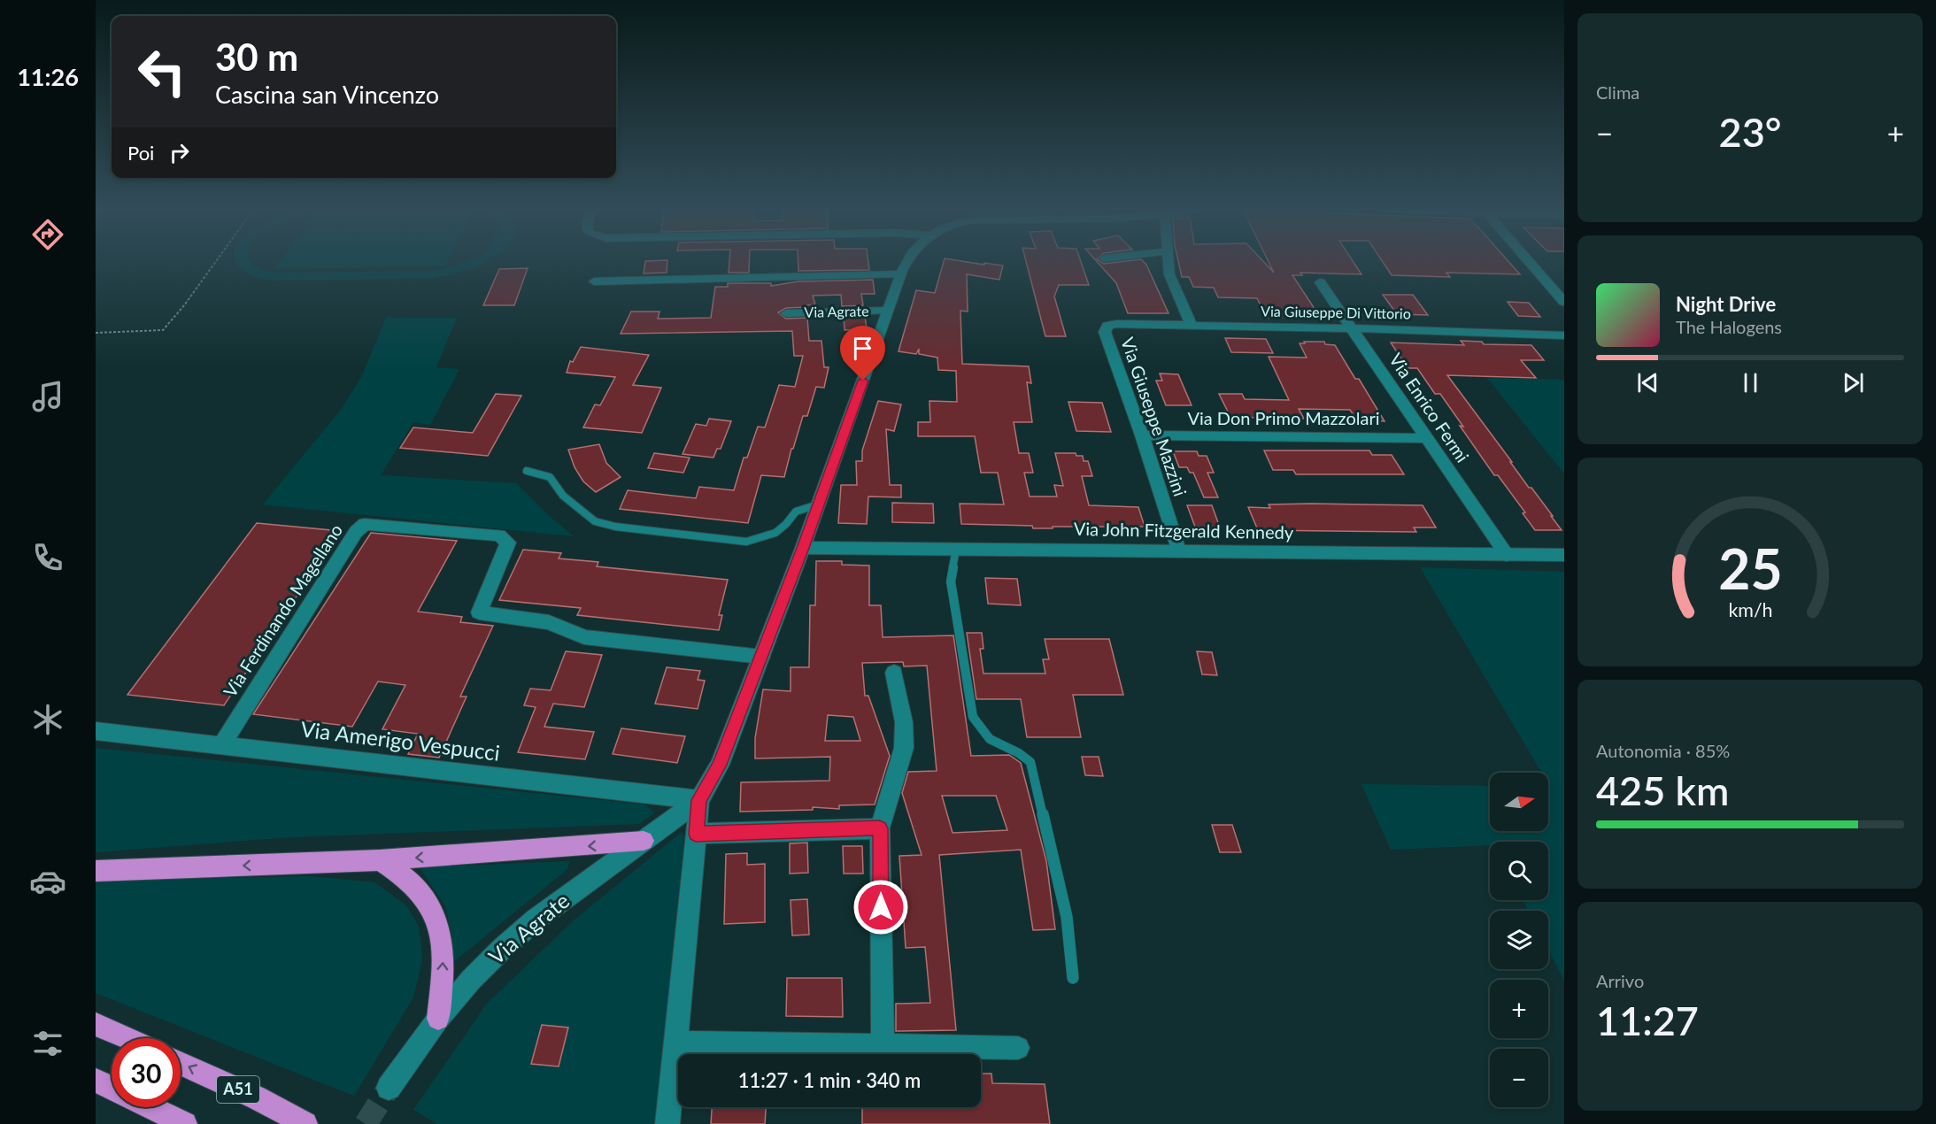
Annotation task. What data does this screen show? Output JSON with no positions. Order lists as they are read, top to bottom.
{
  "streets": {
    "highway": ["A51"],
    "street": [
      "Via Agrate",
      "Via Giuseppe Di Vittorio",
      "Via Enrico Fermi",
      "Via Giuseppe Mazzini",
      "Via Don Primo Mazzolari",
      "Via John Fitzgerald Kennedy",
      "Via Ferdinando Magellano",
      "Via Amerigo Vespucci"
    ]
  },
  "crossings": [
    ["Via Agrate", "Via John Fitzgerald Kennedy"],
    ["Via Agrate", "Via Ferdinando Magellano"],
    ["Via Agrate", "Via Amerigo Vespucci"],
    ["Via Giuseppe Di Vittorio", "Via Enrico Fermi"],
    ["Via Giuseppe Di Vittorio", "Via Giuseppe Mazzini"],
    ["Via Enrico Fermi", "Via Don Primo Mazzolari"],
    ["Via Enrico Fermi", "Via John Fitzgerald Kennedy"],
    ["Via Giuseppe Mazzini", "Via Don Primo Mazzolari"],
    ["Via Giuseppe Mazzini", "Via John Fitzgerald Kennedy"],
    ["Via Ferdinando Magellano", "Via Amerigo Vespucci"]
  ],
  "north": "right",
  "page": {
    "tabs": "11:26",
    "tile": [
      "Clima",
      ["Autonomia · 85%", "425 km"],
      ["Arrivo", "11:27"]
    ],
    "turn": ["30 m", "Cascina san Vincenzo"],
    "heat": ["−", "23°", "+"],
    "then": "Poi",
    "song": ["Night Drive", "The Halogens"],
    "map_buttons": ["+", "−"],
    "limit": "30",
    "trip": "11:27 · 1 min · 340 m",
    "gauge": ["25", "km/h"]
  }
}
